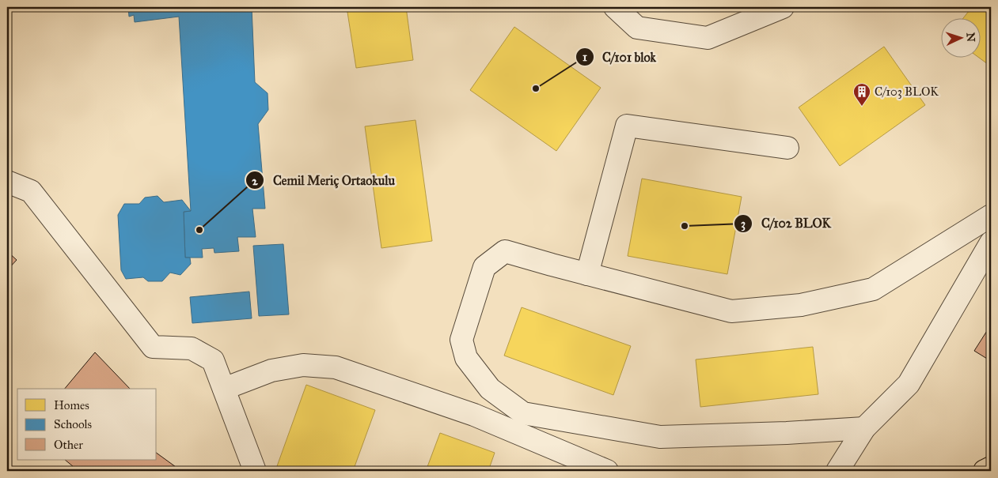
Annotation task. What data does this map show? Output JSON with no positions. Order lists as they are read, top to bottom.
{
  "places": {
    "other": ["C/101 blok", "C/102 BLOK", "Cemil Meriç Ortaokulu"],
    "building": ["C/103 BLOK"]
  },
  "legend": ["Homes", "Schools", "Other"],
  "north": "right"
}
